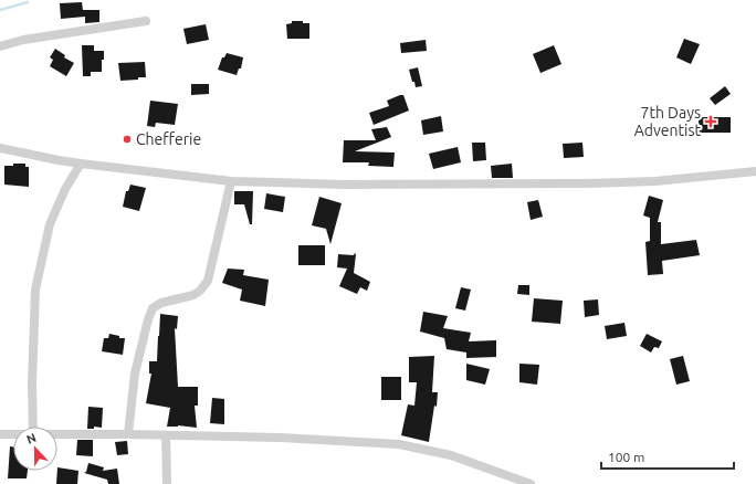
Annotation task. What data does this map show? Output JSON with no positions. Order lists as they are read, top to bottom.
{
  "places": {
    "health": ["7th Days Adventist"],
    "other": ["Chefferie"]
  },
  "scale_bar": "100 m",
  "north": "top"
}
